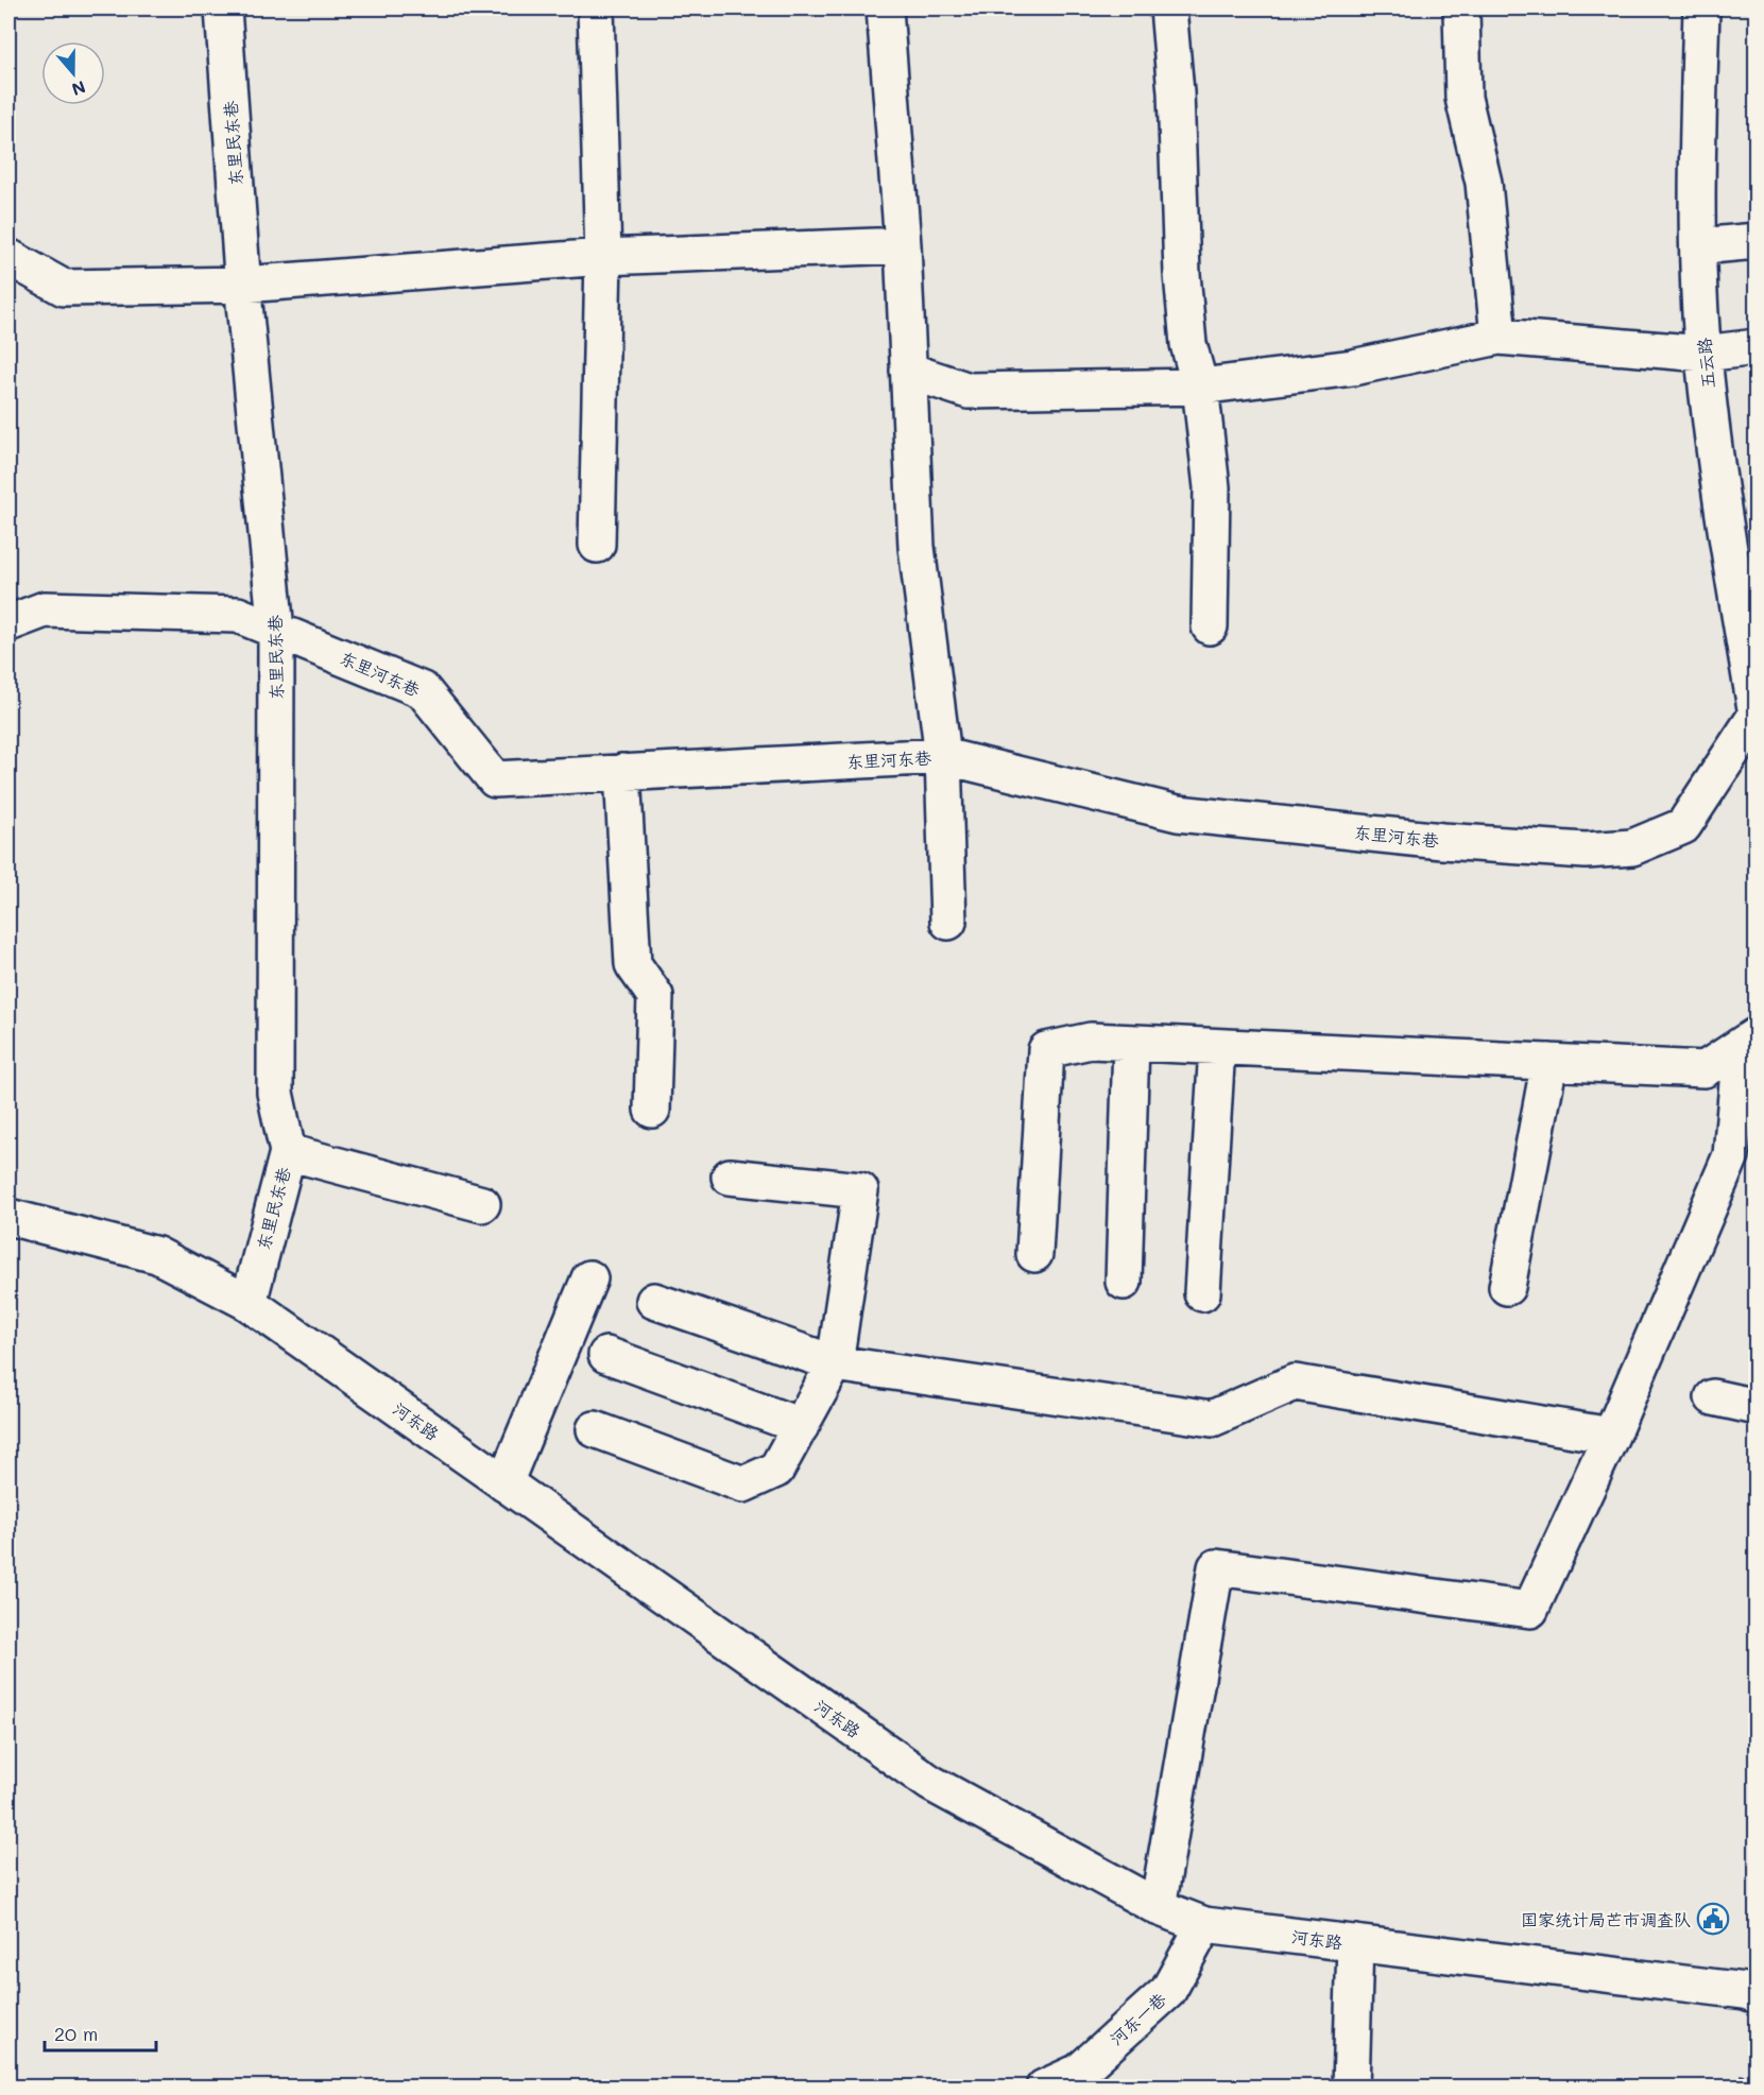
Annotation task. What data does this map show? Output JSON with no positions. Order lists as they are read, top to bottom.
{
  "streets": {
    "street": [
      "东里民东巷",
      "五云路",
      "东里河东巷",
      "河东路",
      "河东一巷"
    ]
  },
  "crossings": [
    ["东里民东巷", "东里河东巷"],
    ["东里民东巷", "河东路"],
    ["五云路", "东里河东巷"],
    ["河东路", "河东一巷"]
  ],
  "places": {
    "public building": ["国家统计局芒市调查队"]
  },
  "scale_bar": "20 m",
  "north": "bottom"
}
